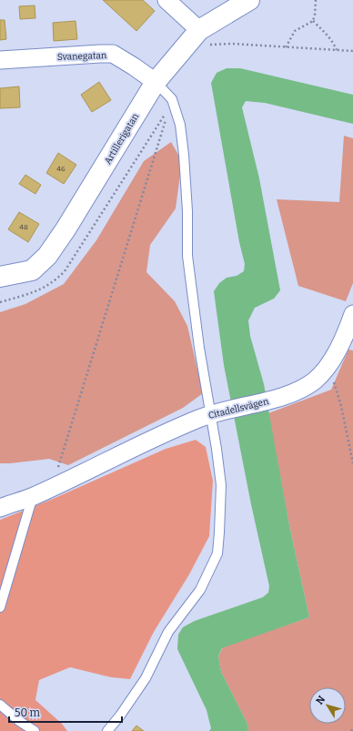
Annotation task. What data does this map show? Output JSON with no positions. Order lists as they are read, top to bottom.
{
  "streets": {
    "street": ["Svanegatan", "Artillerigatan", "Citadellsvägen"]
  },
  "crossings": [
    ["Svanegatan", "Artillerigatan"]
  ],
  "house_numbers": ["46", "48"],
  "scale_bar": "50 m",
  "north": "top left"
}
